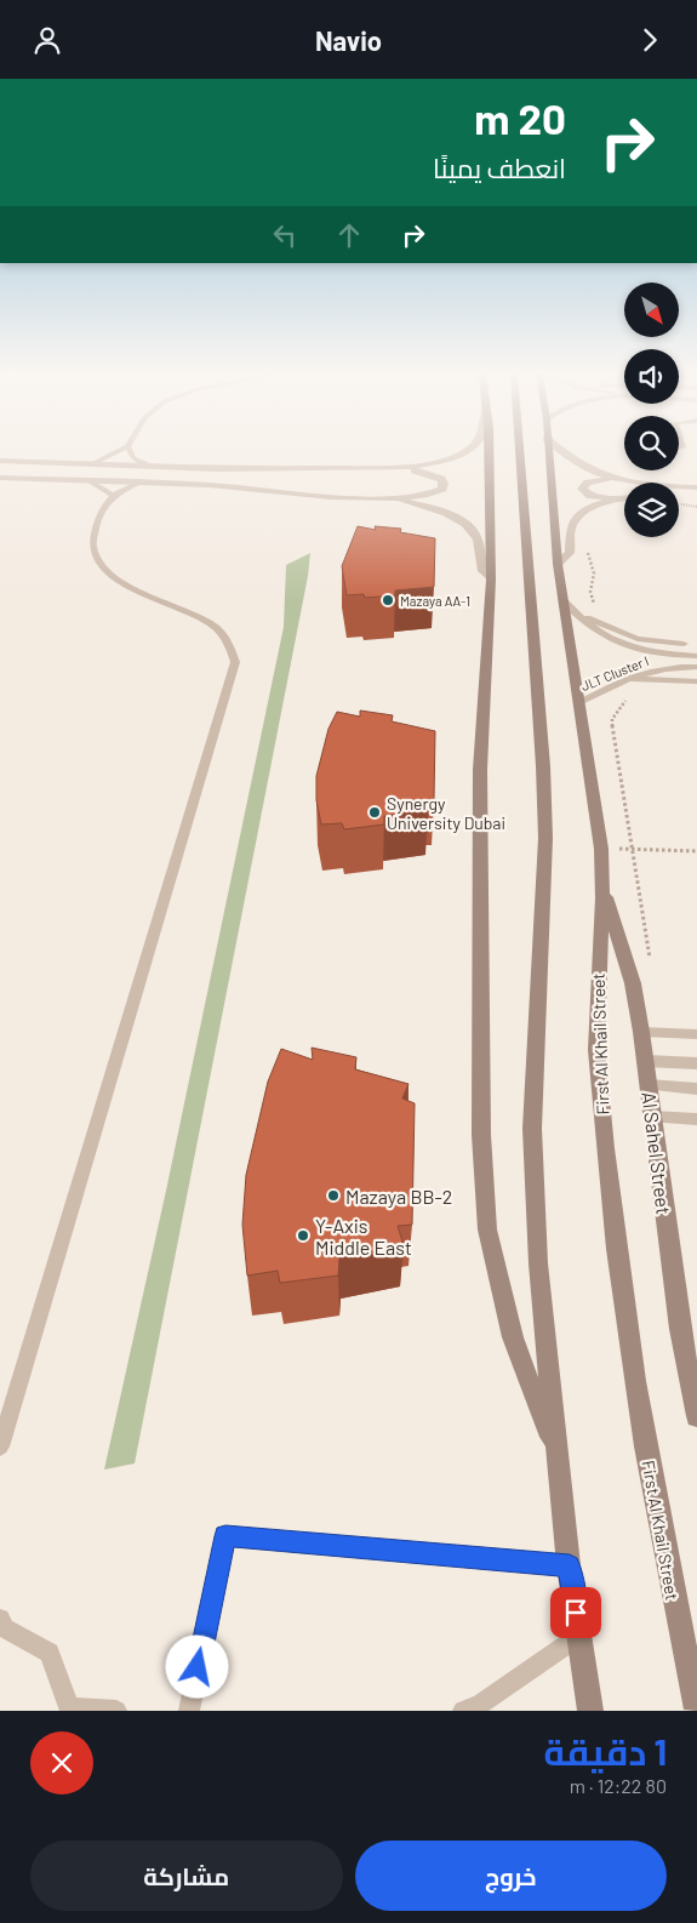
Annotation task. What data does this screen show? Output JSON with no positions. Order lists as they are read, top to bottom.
{
  "streets": {
    "main road": ["First Al Khail Street", "Al Sahel Street"],
    "lane": ["JLT Cluster I"]
  },
  "crossings": [
    ["JLT Cluster I", "First Al Khail Street"],
    ["First Al Khail Street", "Al Sahel Street"]
  ],
  "places": [
    "Mazaya AA-1",
    "Synergy University Dubai",
    "Mazaya BB-2",
    "Y-Axis Middle East"
  ],
  "north": "bottom right",
  "page": {
    "header": "Navio",
    "turn": ["20 m", "انعطف يمينًا"],
    "heading": ["1 دقيقة", "80 m · 12:22"],
    "buttons": ["خروج", "مشاركة"]
  }
}
